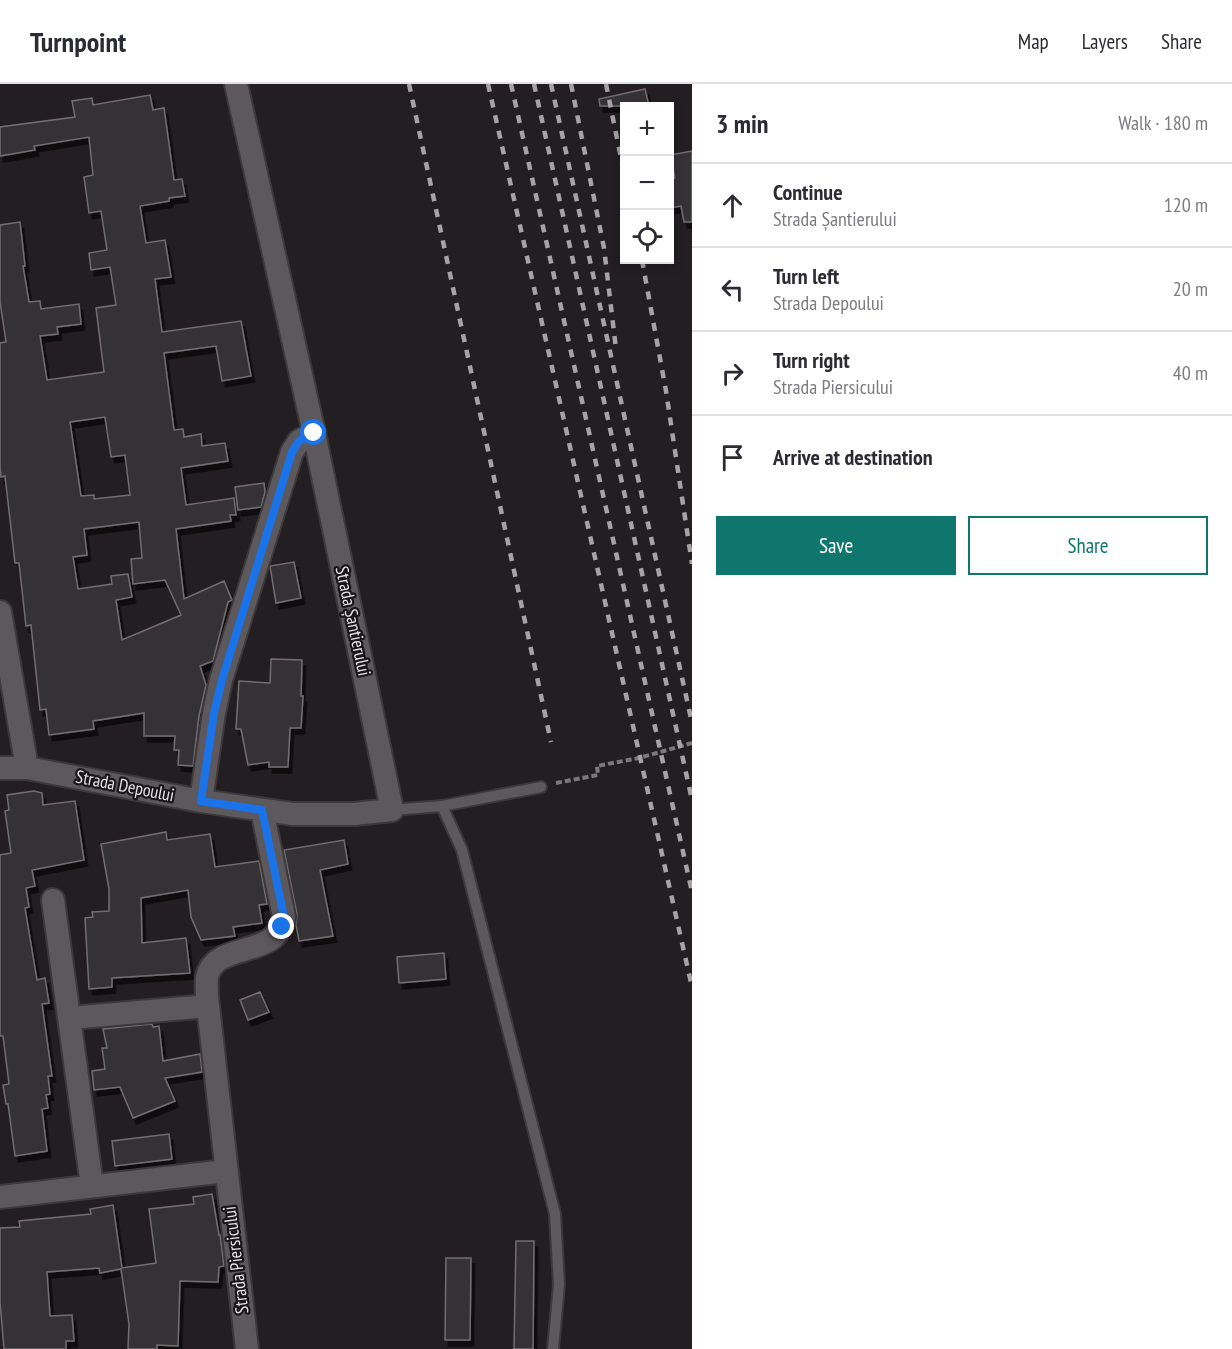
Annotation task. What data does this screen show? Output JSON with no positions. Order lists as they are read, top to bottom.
{
  "streets": {
    "street": ["Strada Șantierului", "Strada Depoului", "Strada Piersicului"]
  },
  "crossings": [
    ["Strada Șantierului", "Strada Depoului"],
    ["Strada Depoului", "Strada Piersicului"]
  ],
  "page": {
    "header": "Turnpoint",
    "nav": ["Map", "Layers", "Share"],
    "heading": ["3 min", "Walk · 180 m"],
    "map_buttons": ["+", "−"],
    "list": [
      ["Continue", "Strada Șantierului", "120 m"],
      ["Turn left", "Strada Depoului", "20 m"],
      ["Turn right", "Strada Piersicului", "40 m"],
      "Arrive at destination"
    ],
    "buttons": ["Save", "Share"]
  }
}
